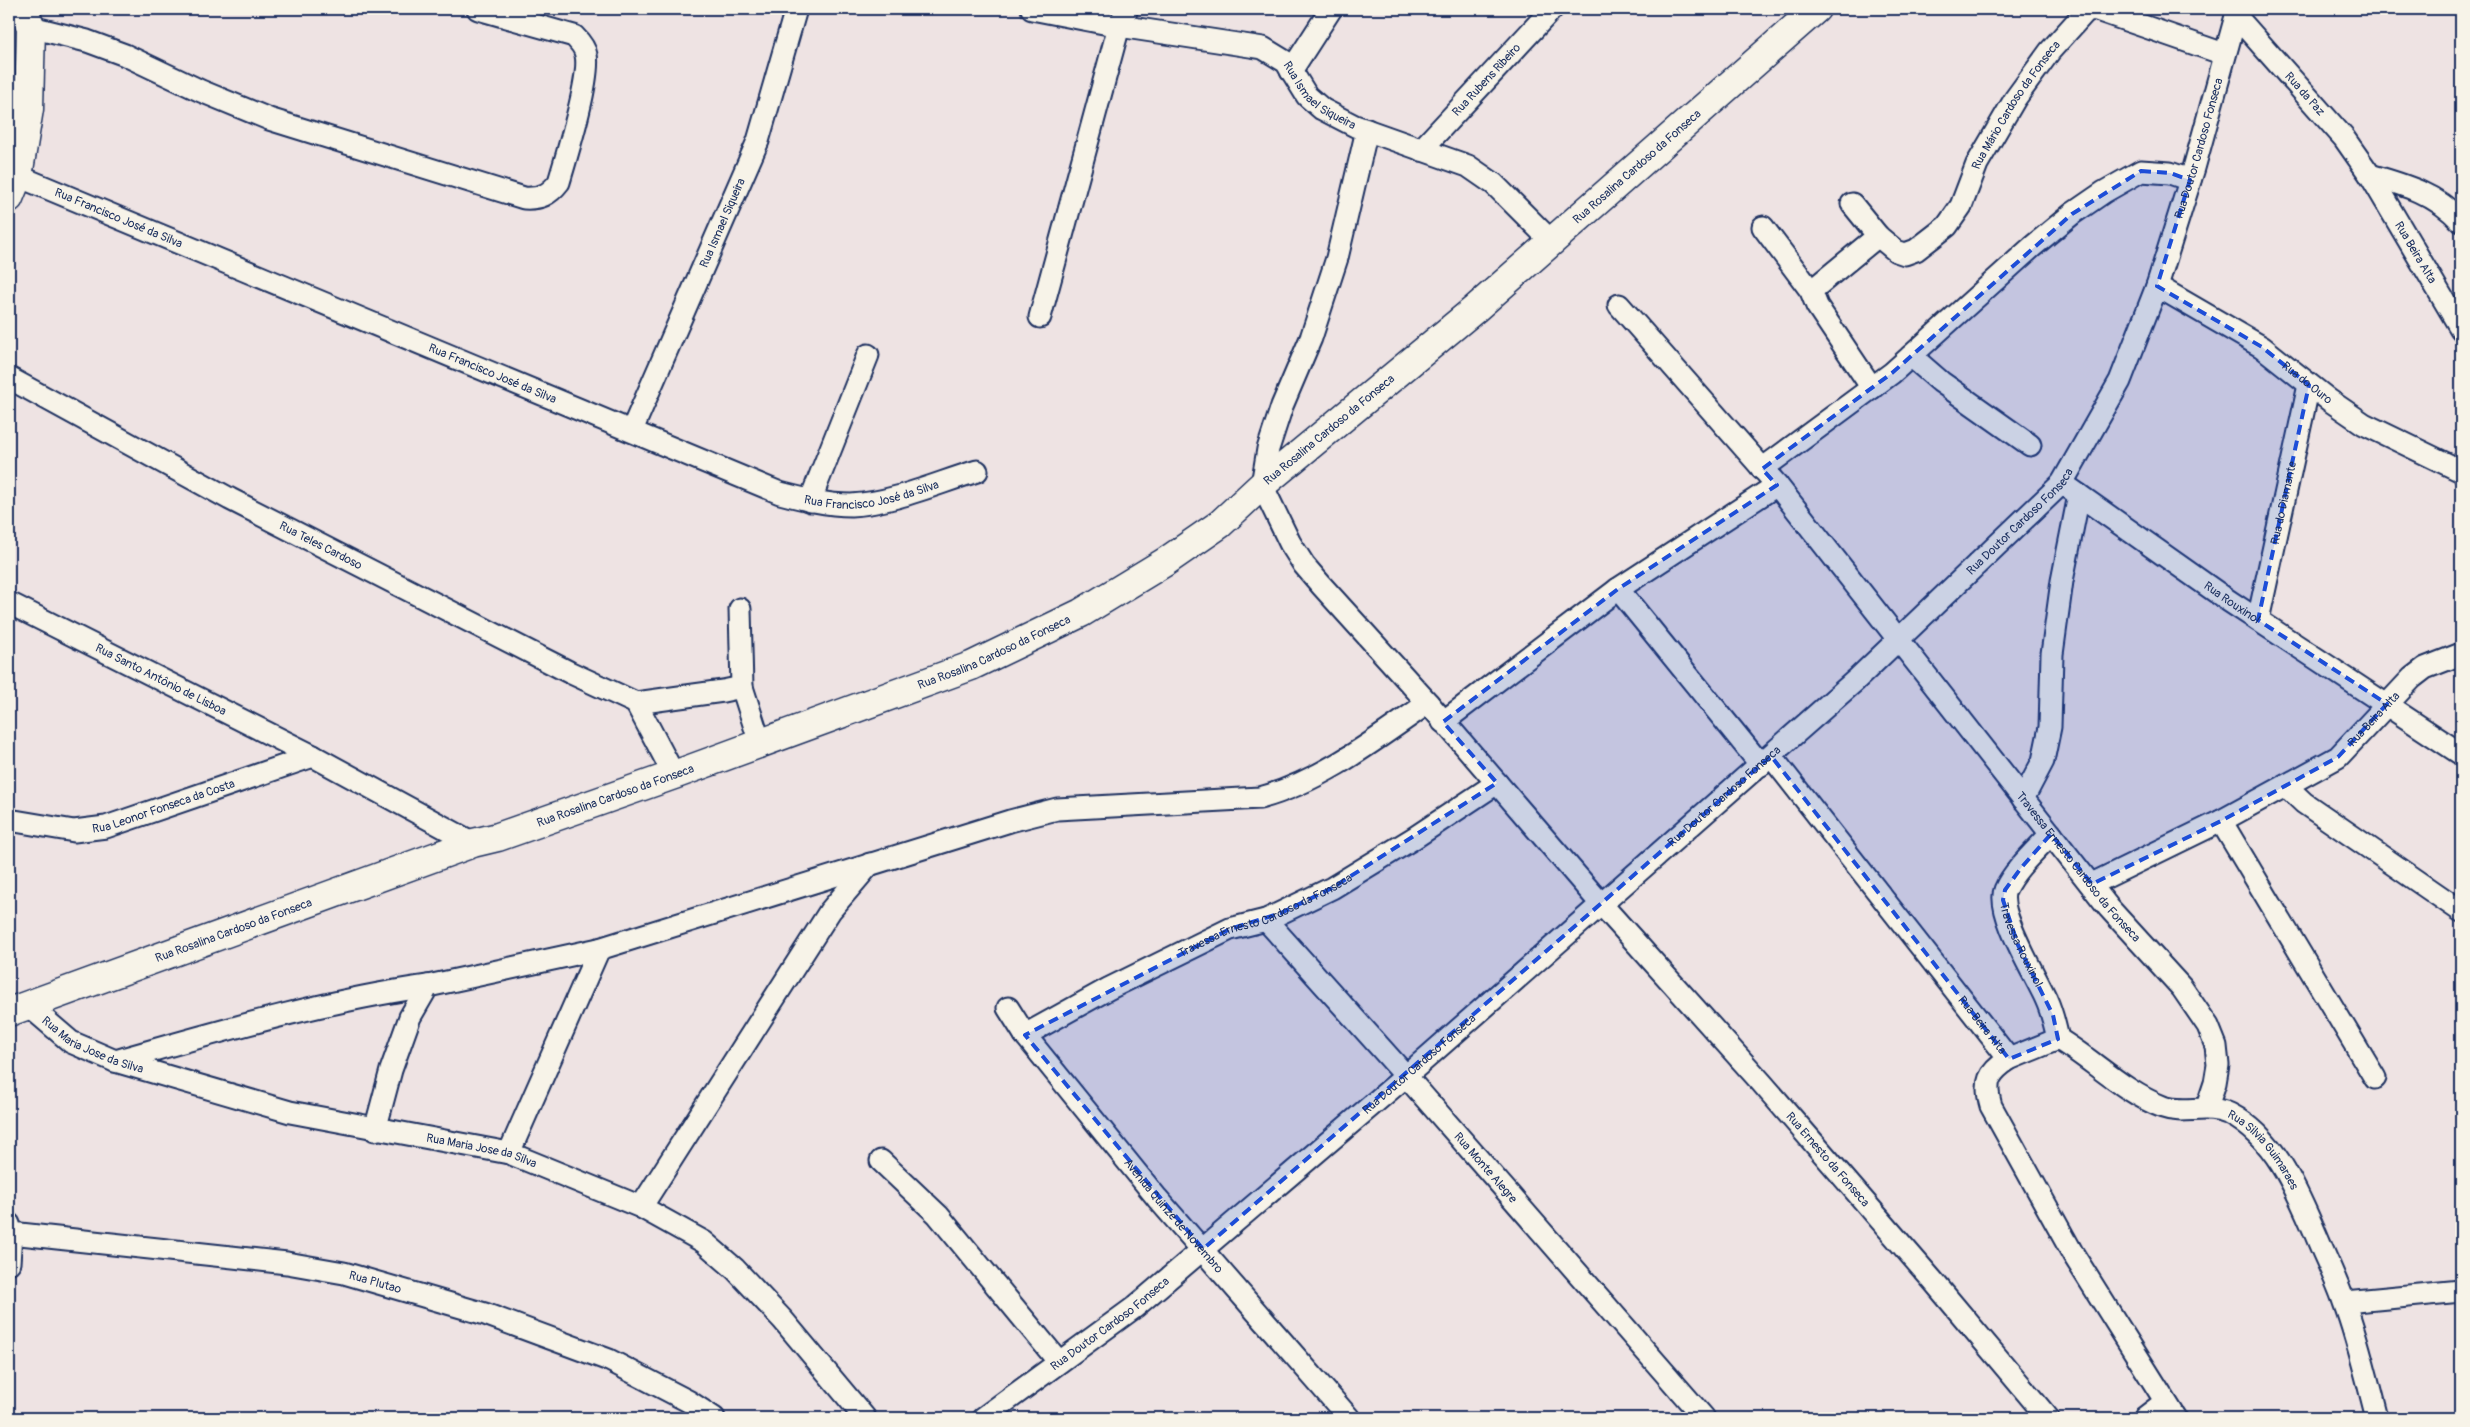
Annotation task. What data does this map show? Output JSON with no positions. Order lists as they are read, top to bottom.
{
  "streets": {
    "street": [
      "Rua Rubens Ribeiro",
      "Rua Ismael Siqueira",
      "Rua da Paz",
      "Rua Mário Cardoso da Fonseca",
      "Rua Doutor Cardoso Fonseca",
      "Rua Rosalina Cardoso da Fonseca",
      "Rua Francisco José da Silva",
      "Rua Beira Alta",
      "Rua do Ouro",
      "Rua do Diamante",
      "Rua Teles Cardoso",
      "Rua Rouxinol",
      "Rua Santo Antônio de Lisboa",
      "Rua Leonor Fonseca da Costa",
      "Travessa Ernesto Cardoso da Fonseca",
      "Travessa Rouxinol",
      "Rua Maria Jose da Silva",
      "Rua Silvia Guimaraes",
      "Rua Ernesto da Fonseca",
      "Rua Monte Alegre",
      "Avenida Quinze de Novembro",
      "Rua Plutao"
    ]
  },
  "crossings": [
    ["Rua Rubens Ribeiro", "Rua Ismael Siqueira"],
    ["Rua Ismael Siqueira", "Rua Rosalina Cardoso da Fonseca"],
    ["Rua Ismael Siqueira", "Rua Francisco José da Silva"],
    ["Rua da Paz", "Rua Doutor Cardoso Fonseca"],
    ["Rua da Paz", "Rua Beira Alta"],
    ["Rua Mário Cardoso da Fonseca", "Rua Doutor Cardoso Fonseca"],
    ["Rua Doutor Cardoso Fonseca", "Rua Beira Alta"],
    ["Rua Doutor Cardoso Fonseca", "Rua do Ouro"],
    ["Rua Doutor Cardoso Fonseca", "Rua Rouxinol"],
    ["Rua Doutor Cardoso Fonseca", "Travessa Ernesto Cardoso da Fonseca"],
    ["Rua Doutor Cardoso Fonseca", "Rua Ernesto da Fonseca"],
    ["Rua Doutor Cardoso Fonseca", "Rua Monte Alegre"],
    ["Rua Doutor Cardoso Fonseca", "Avenida Quinze de Novembro"],
    ["Rua Rosalina Cardoso da Fonseca", "Rua Santo Antônio de Lisboa"],
    ["Rua Rosalina Cardoso da Fonseca", "Rua Maria Jose da Silva"],
    ["Rua Rosalina Cardoso da Fonseca", "Rua Ernesto da Fonseca"],
    ["Rua Beira Alta", "Rua Rouxinol"],
    ["Rua Beira Alta", "Travessa Ernesto Cardoso da Fonseca"],
    ["Rua do Ouro", "Rua do Diamante"],
    ["Rua do Diamante", "Rua Rouxinol"],
    ["Rua Santo Antônio de Lisboa", "Rua Leonor Fonseca da Costa"],
    ["Travessa Ernesto Cardoso da Fonseca", "Travessa Rouxinol"],
    ["Travessa Ernesto Cardoso da Fonseca", "Rua Silvia Guimaraes"],
    ["Travessa Ernesto Cardoso da Fonseca", "Rua Ernesto da Fonseca"],
    ["Travessa Ernesto Cardoso da Fonseca", "Rua Monte Alegre"],
    ["Travessa Ernesto Cardoso da Fonseca", "Avenida Quinze de Novembro"],
    ["Travessa Rouxinol", "Rua Silvia Guimaraes"]
  ]
}
